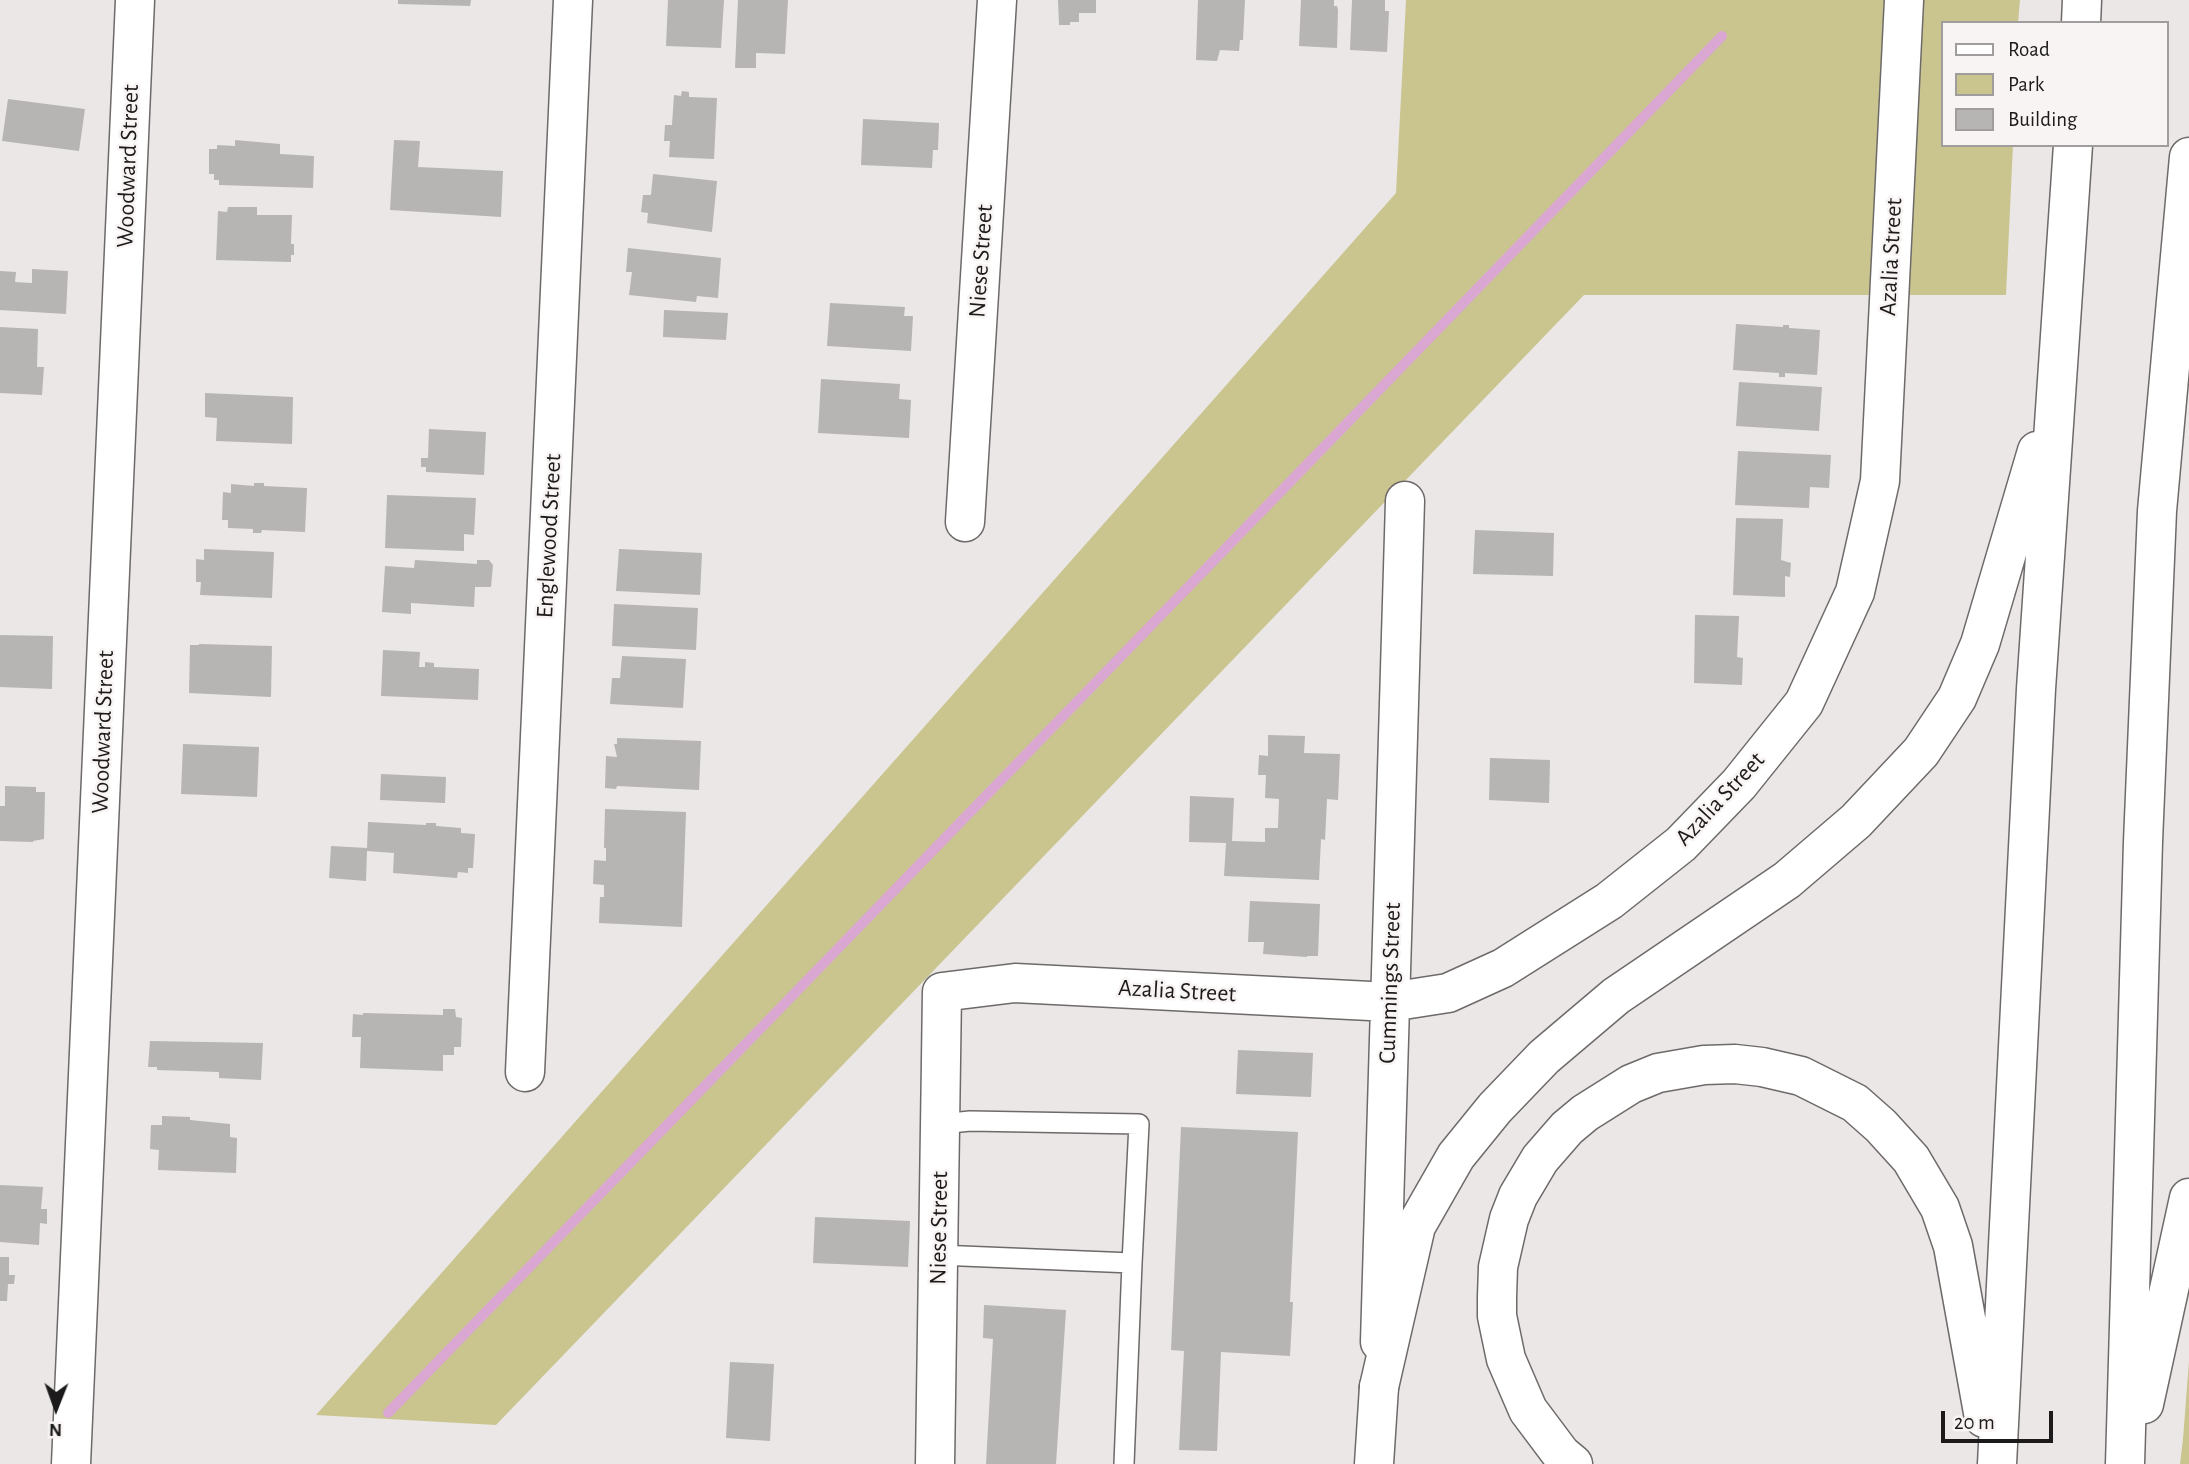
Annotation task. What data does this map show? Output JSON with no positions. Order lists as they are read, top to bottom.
{
  "streets": {
    "main road": [
      "Woodward Street",
      "Azalia Street",
      "Niese Street",
      "Englewood Street",
      "Cummings Street"
    ]
  },
  "crossings": [
    ["Azalia Street", "Niese Street"],
    ["Azalia Street", "Cummings Street"]
  ],
  "legend": ["Road", "Park", "Building"],
  "scale_bar": "20 m",
  "north": "bottom"
}
